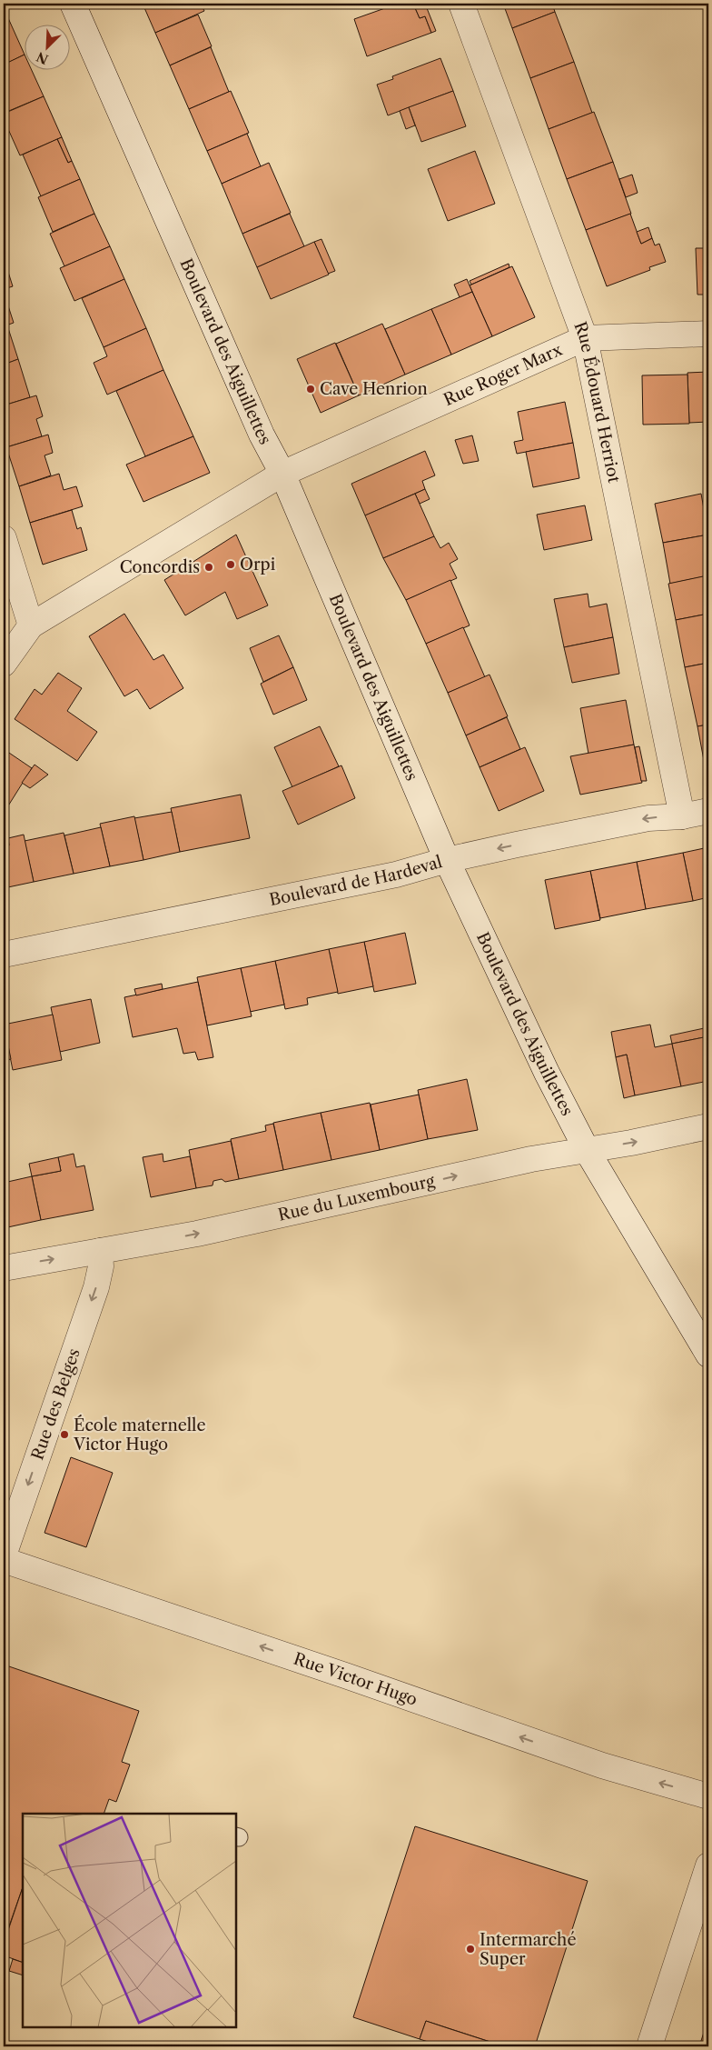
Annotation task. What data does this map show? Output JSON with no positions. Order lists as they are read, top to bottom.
{
  "streets": {
    "street": [
      "Boulevard des Aiguillettes",
      "Rue Roger Marx",
      "Rue Édouard Herriot",
      "Boulevard de Hardeval",
      "Rue du Luxembourg",
      "Rue des Belges",
      "Rue Victor Hugo"
    ]
  },
  "crossings": [
    ["Boulevard des Aiguillettes", "Rue Roger Marx"],
    ["Boulevard des Aiguillettes", "Boulevard de Hardeval"],
    ["Boulevard des Aiguillettes", "Rue du Luxembourg"],
    ["Rue Roger Marx", "Rue Édouard Herriot"],
    ["Rue Édouard Herriot", "Boulevard de Hardeval"],
    ["Rue du Luxembourg", "Rue des Belges"]
  ],
  "one_way": ["Rue du Luxembourg", "Rue des Belges", "Rue Victor Hugo"],
  "places": [
    "Cave Henrion",
    "Orpi",
    "Concordis",
    "École maternelle Victor Hugo",
    "Intermarché Super"
  ],
  "north": "bottom left"
}
